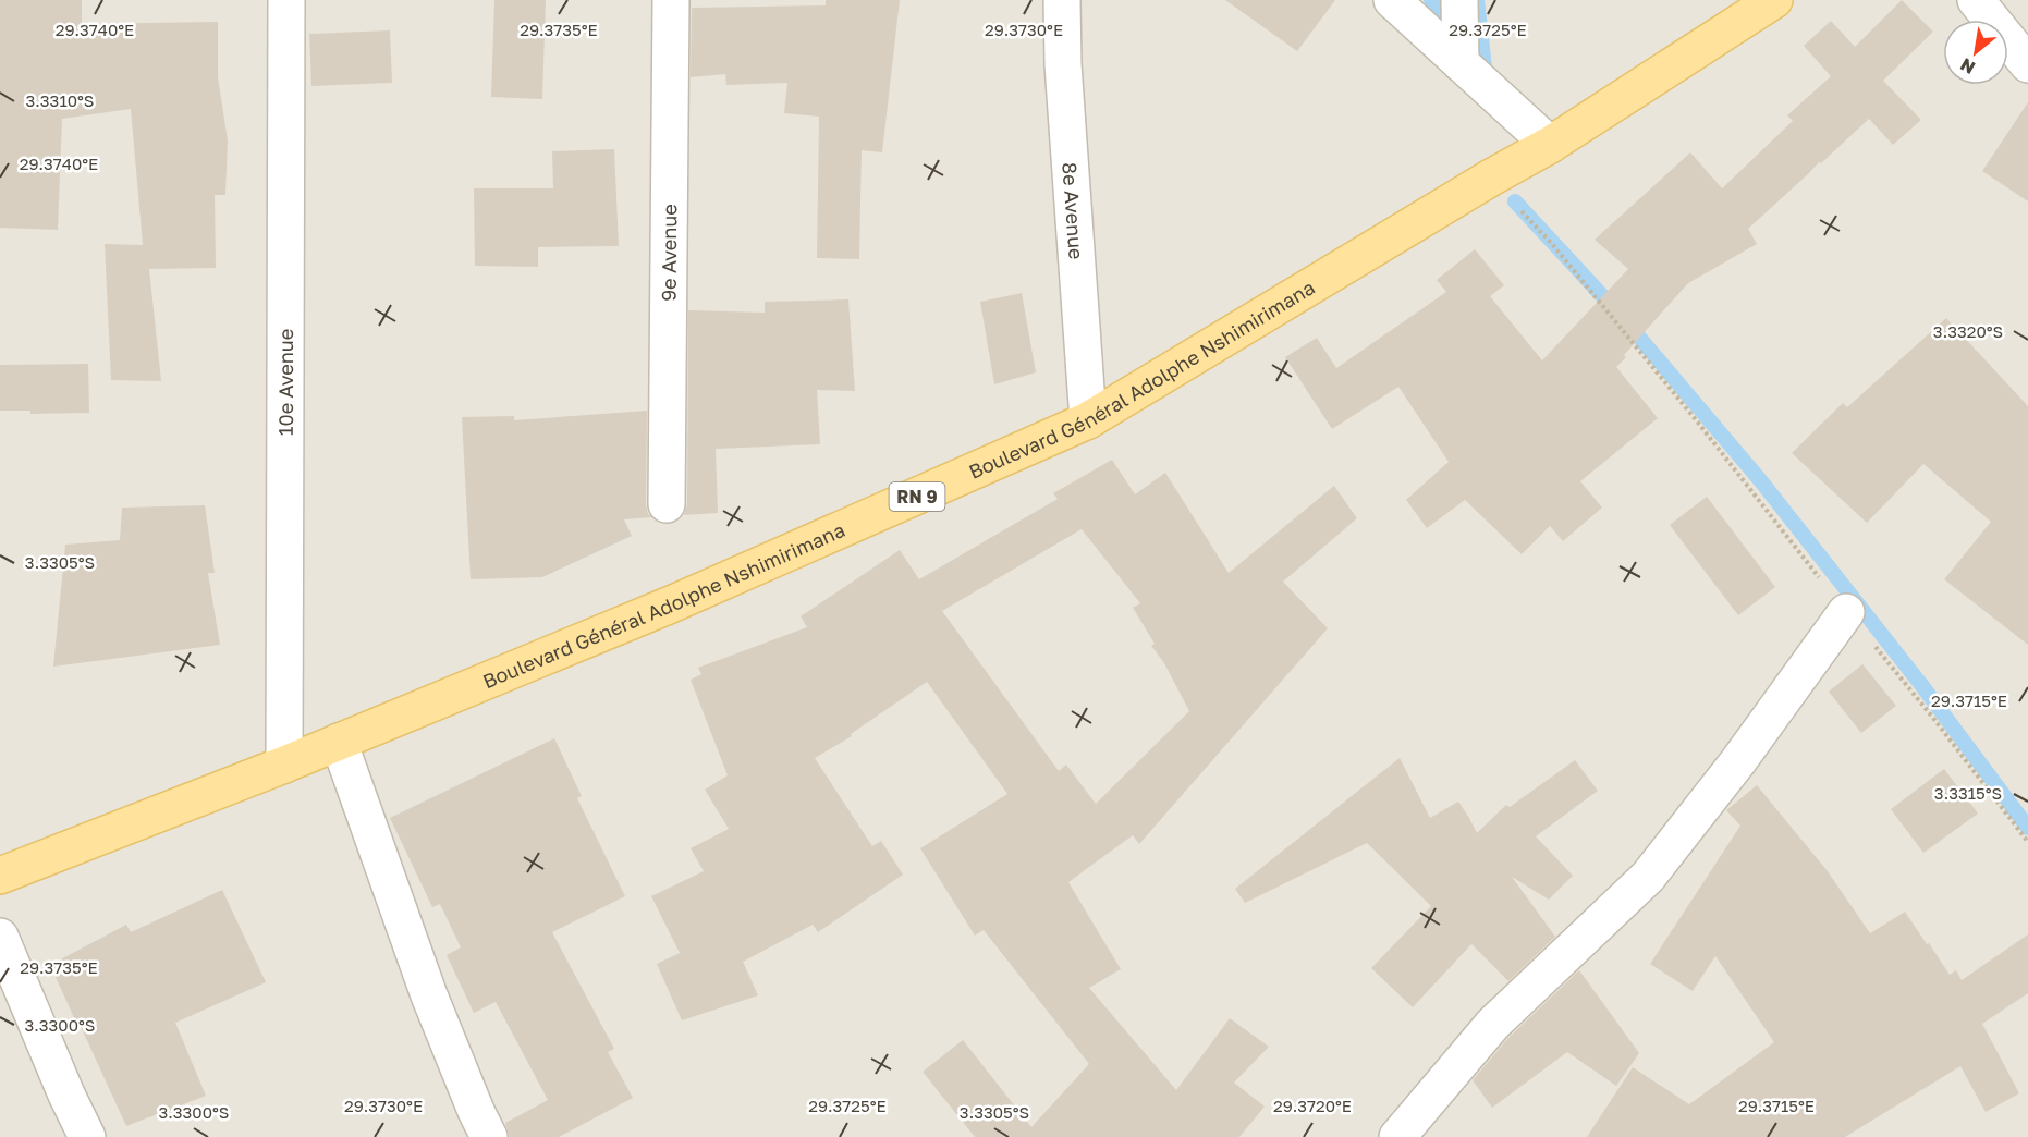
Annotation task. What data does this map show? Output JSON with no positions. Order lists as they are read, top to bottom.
{
  "streets": {
    "main road": ["Boulevard Général Adolphe Nshimirimana", "RN 9"],
    "street": ["8e Avenue", "9e Avenue", "10e Avenue"]
  },
  "crossings": [
    ["8e Avenue", "Boulevard Général Adolphe Nshimirimana"],
    ["Boulevard Général Adolphe Nshimirimana", "10e Avenue"]
  ],
  "north": "bottom left",
  "coordinates": [
    "29.3735°E",
    "29.3730°E",
    "29.3725°E",
    "29.3740°E",
    "3.3310°S",
    "3.3320°S",
    "3.3305°S",
    "29.3715°E",
    "3.3315°S",
    "3.3300°S",
    "29.3720°E"
  ]
}
